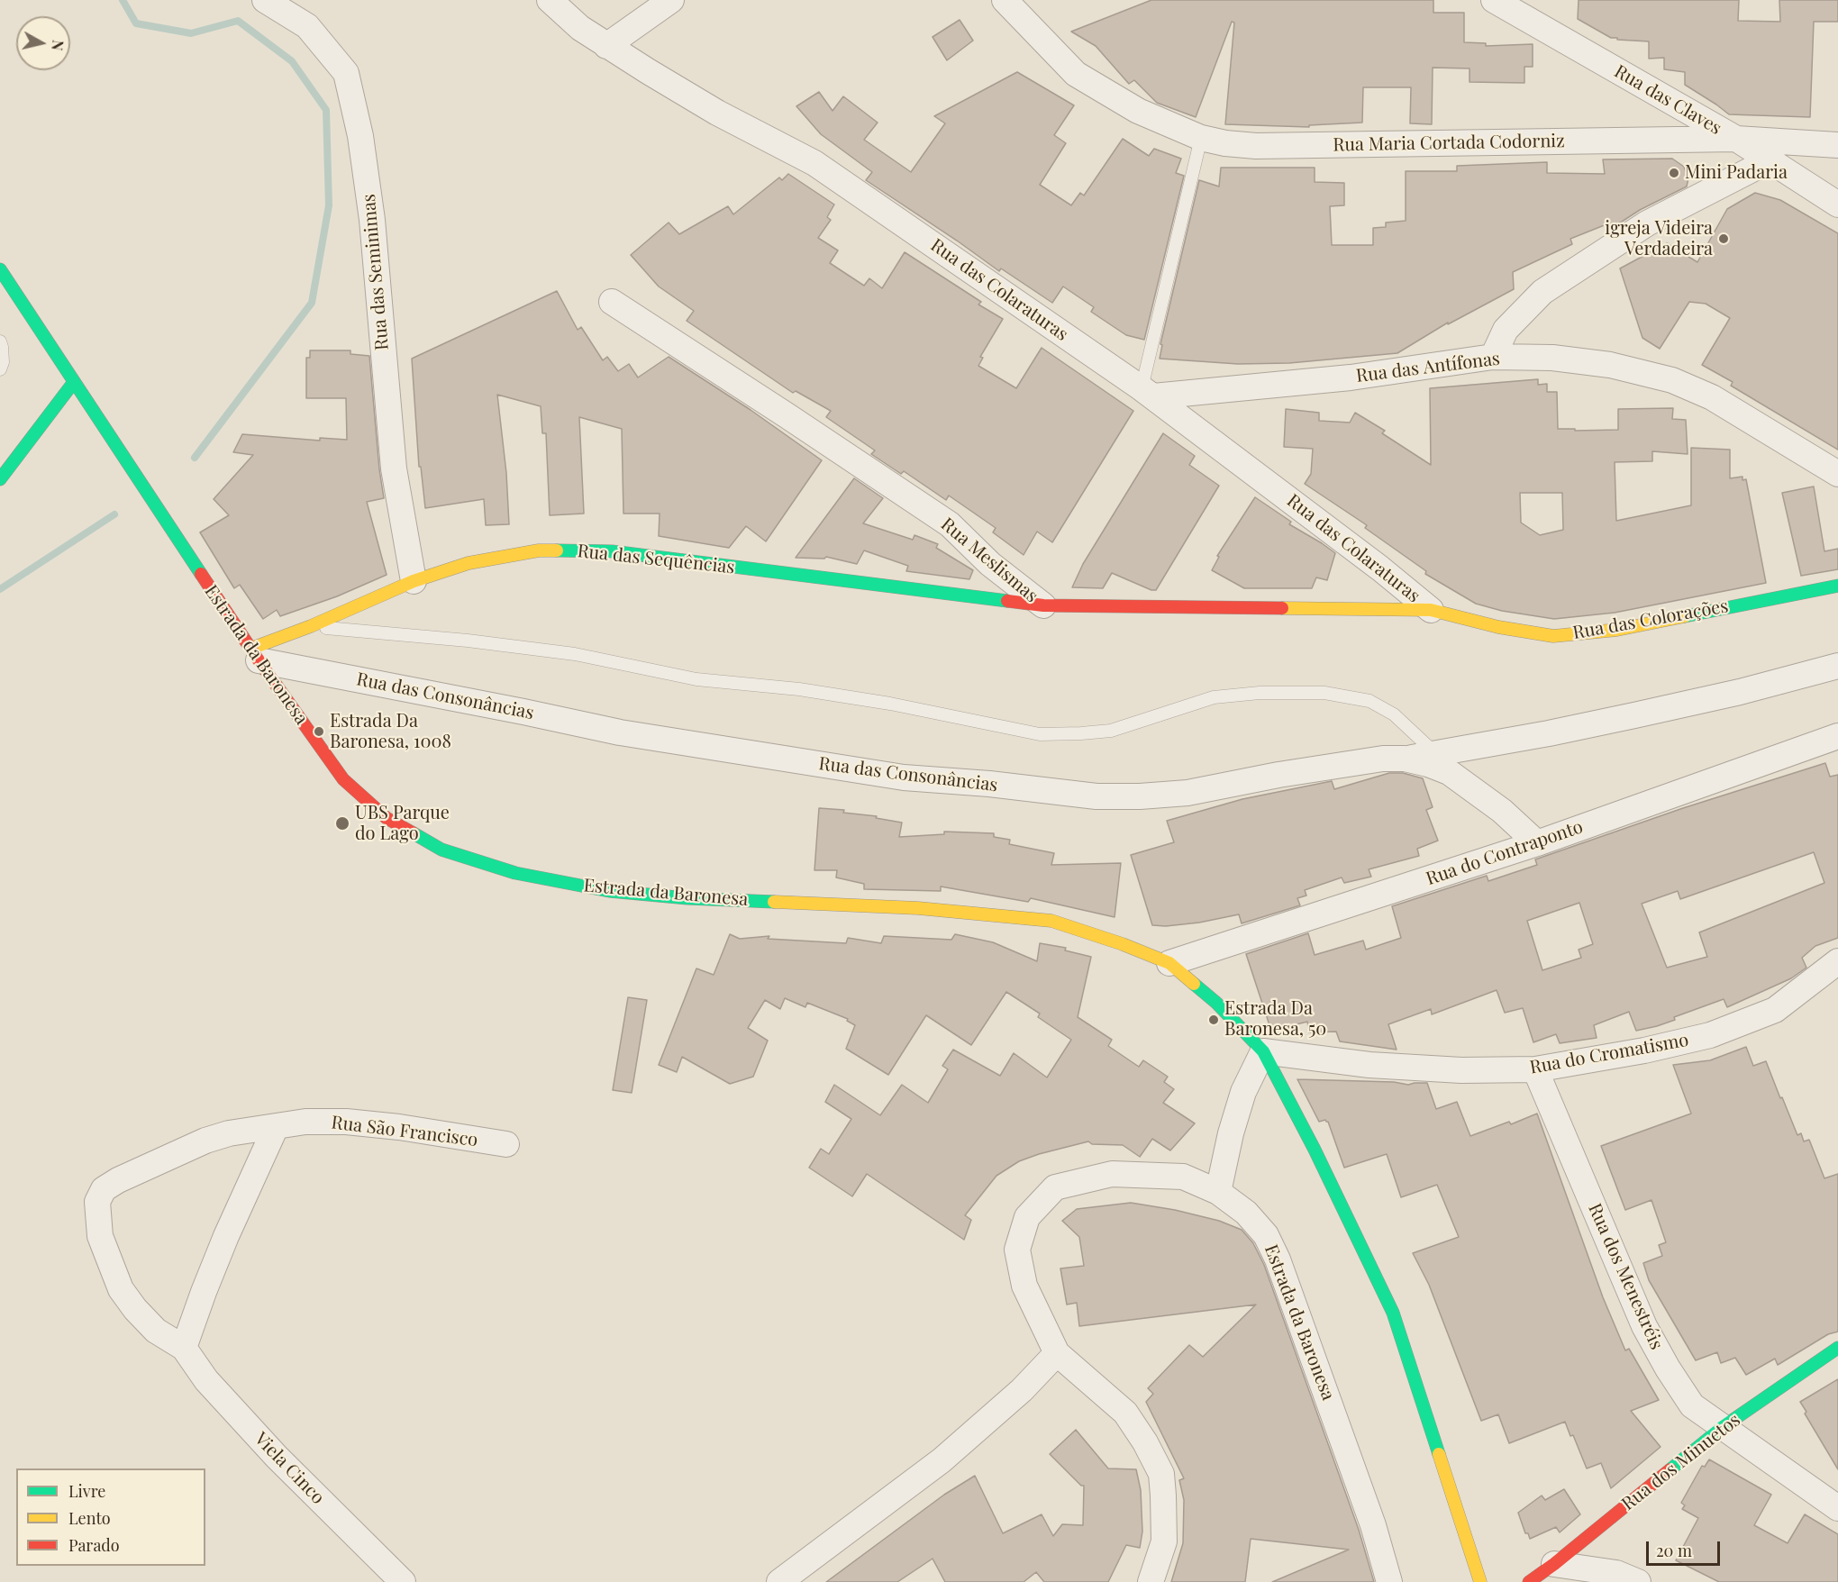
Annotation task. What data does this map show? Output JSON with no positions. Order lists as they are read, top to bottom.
{
  "streets": {
    "main road": [
      "Rua das Sequências",
      "Rua Meslismas",
      "Rua das Colorações",
      "Estrada da Baronesa",
      "Rua dos Minuetos"
    ],
    "street": [
      "Rua das Claves",
      "Rua Maria Cortada Codorniz",
      "Rua das Seminimas",
      "Rua das Colaraturas",
      "Rua das Antífonas",
      "Rua das Consonâncias",
      "Rua do Contraponto",
      "Rua do Cromatismo",
      "Rua São Francisco",
      "Rua dos Menestréis",
      "Viela Cinco"
    ]
  },
  "crossings": [
    ["Rua das Claves", "Rua Maria Cortada Codorniz"],
    ["Rua das Seminimas", "Rua das Sequências"],
    ["Rua das Colaraturas", "Rua das Antífonas"],
    ["Rua das Colaraturas", "Rua Meslismas"],
    ["Rua das Colaraturas", "Rua das Colorações"],
    ["Rua das Sequências", "Rua Meslismas"],
    ["Rua das Sequências", "Estrada da Baronesa"],
    ["Rua das Sequências", "Rua das Consonâncias"],
    ["Rua Meslismas", "Rua das Colorações"],
    ["Estrada da Baronesa", "Rua das Consonâncias"],
    ["Estrada da Baronesa", "Rua do Contraponto"],
    ["Estrada da Baronesa", "Rua do Cromatismo"],
    ["Rua das Consonâncias", "Rua do Contraponto"],
    ["Rua do Cromatismo", "Rua dos Menestréis"],
    ["Rua São Francisco", "Viela Cinco"],
    ["Rua dos Menestréis", "Rua dos Minuetos"]
  ],
  "places": [
    "Mini Padaria",
    "igreja Videira Verdadeira",
    "Estrada Da Baronesa, 1008",
    "UBS Parque do Lago",
    "Estrada Da Baronesa, 50"
  ],
  "legend": ["Livre", "Lento", "Parado"],
  "scale_bar": "20 m",
  "north": "right"
}
